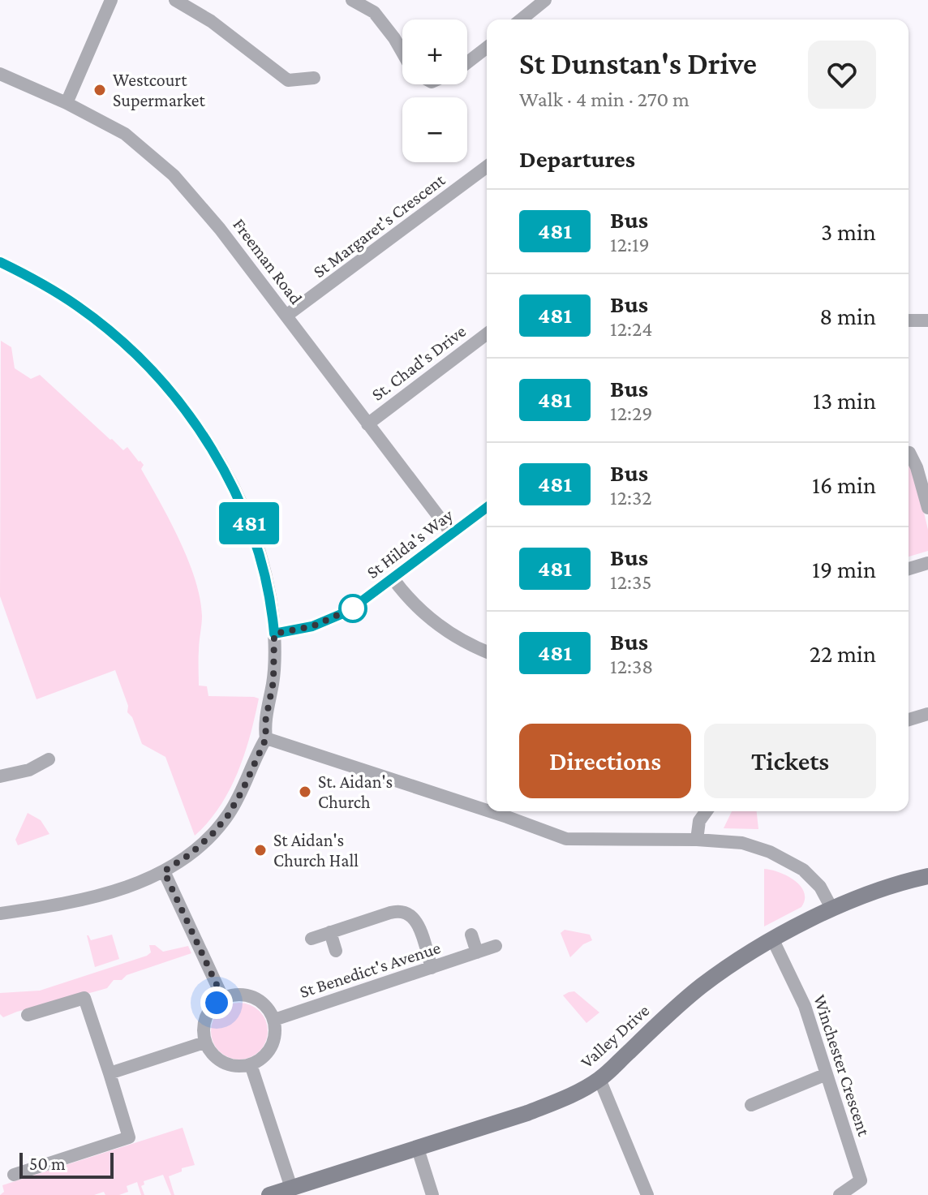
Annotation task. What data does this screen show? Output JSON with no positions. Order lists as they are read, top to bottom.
{
  "streets": {
    "street": [
      "St Margaret's Crescent",
      "Freeman Road",
      "St. Chad's Drive",
      "St Hilda's Way",
      "St Benedict's Avenue",
      "Valley Drive",
      "Winchester Crescent"
    ]
  },
  "crossings": [
    ["St Margaret's Crescent", "Freeman Road"],
    ["Freeman Road", "St. Chad's Drive"],
    ["Freeman Road", "St Hilda's Way"],
    ["Valley Drive", "Winchester Crescent"]
  ],
  "places": ["Westcourt Supermarket", "St. Aidan's Church", "St Aidan's Church Hall"],
  "lines": ["bus line 481"],
  "scale_bar": "50 m",
  "page": {
    "on_map": "481",
    "map_buttons": ["+", "−"],
    "heading": [
      ["St Dunstan's Drive", "Walk · 4 min · 270 m"],
      "Departures"
    ],
    "list": [
      {
        "mark": "481",
        "name": "Bus",
        "note": "12:19",
        "value": "3 min"
      },
      {
        "mark": "481",
        "name": "Bus",
        "note": "12:24",
        "value": "8 min"
      },
      {
        "mark": "481",
        "name": "Bus",
        "note": "12:29",
        "value": "13 min"
      },
      {
        "mark": "481",
        "name": "Bus",
        "note": "12:32",
        "value": "16 min"
      },
      {
        "mark": "481",
        "name": "Bus",
        "note": "12:35",
        "value": "19 min"
      },
      {
        "mark": "481",
        "name": "Bus",
        "note": "12:38",
        "value": "22 min"
      }
    ],
    "buttons": ["Directions", "Tickets"],
    "scale": "50 m"
  }
}
